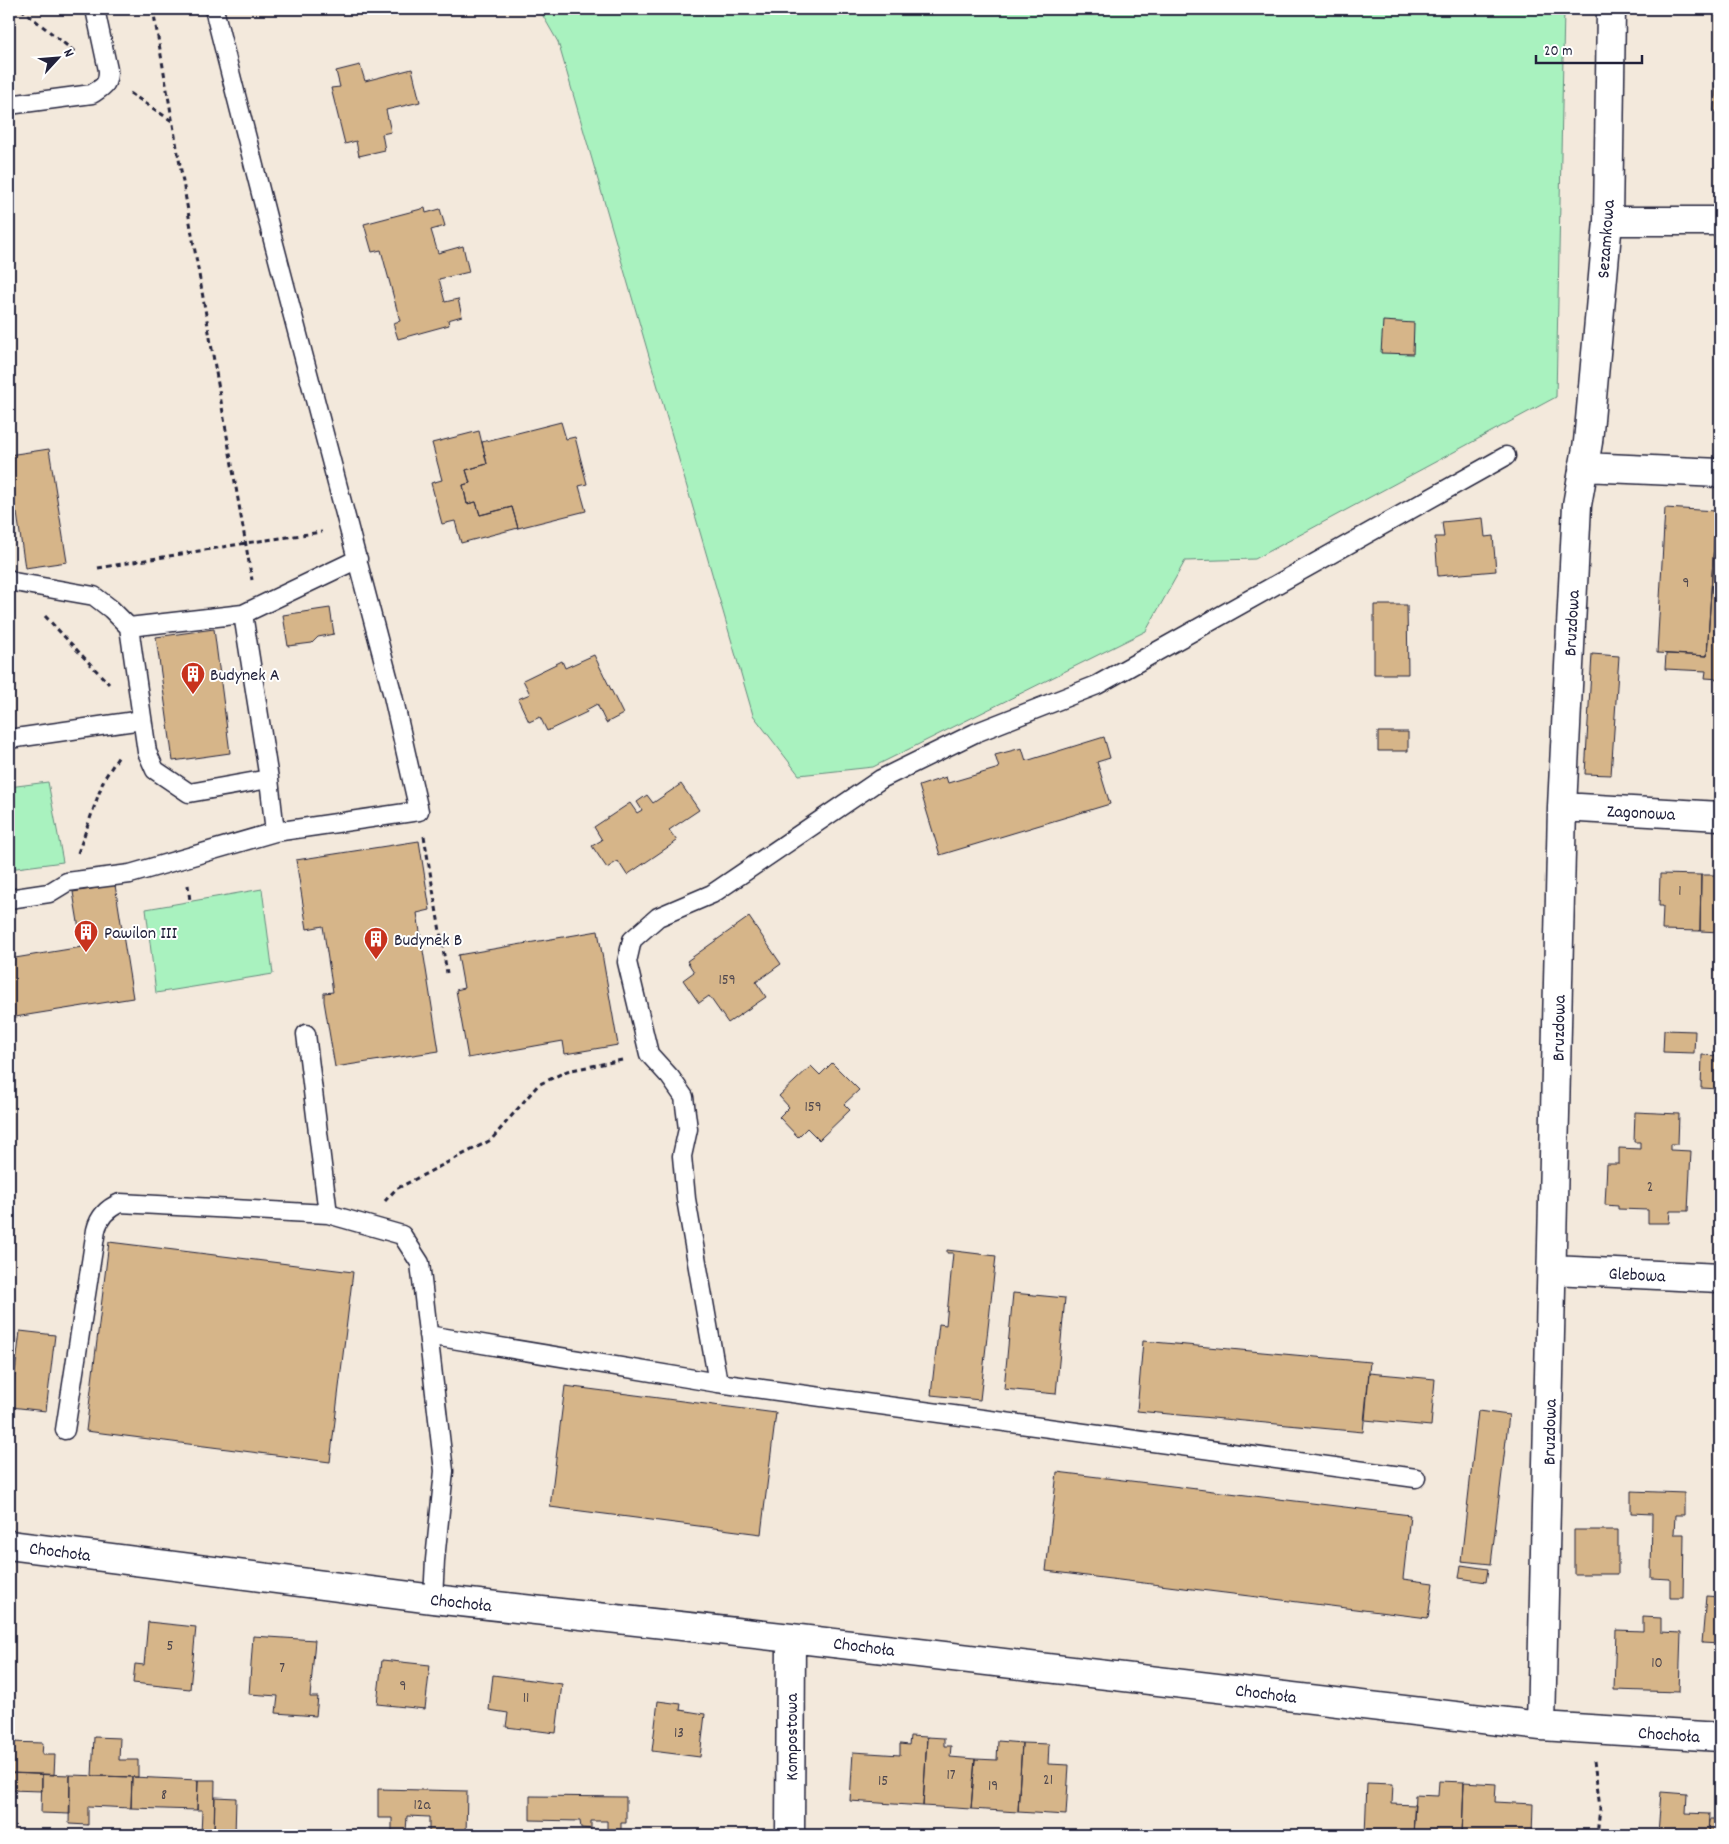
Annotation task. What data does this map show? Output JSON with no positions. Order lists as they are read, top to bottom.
{
  "streets": {
    "street": [
      "Sezamkowa",
      "Bruzdowa",
      "Zagonowa",
      "Glebowa",
      "Chochoła",
      "Kompostowa"
    ]
  },
  "crossings": [
    ["Sezamkowa", "Bruzdowa"],
    ["Bruzdowa", "Zagonowa"],
    ["Bruzdowa", "Glebowa"],
    ["Bruzdowa", "Chochoła"],
    ["Chochoła", "Kompostowa"]
  ],
  "places": {
    "building": ["Budynek A", "Pawilon III", "Budynek B"]
  },
  "house_numbers": [
    "9",
    "1",
    "159",
    "159",
    "2",
    "5",
    "10",
    "7",
    "9",
    "11",
    "13",
    "17",
    "21",
    "15",
    "19",
    "8",
    "12a"
  ],
  "scale_bar": "20 m",
  "north": "top right"
}
